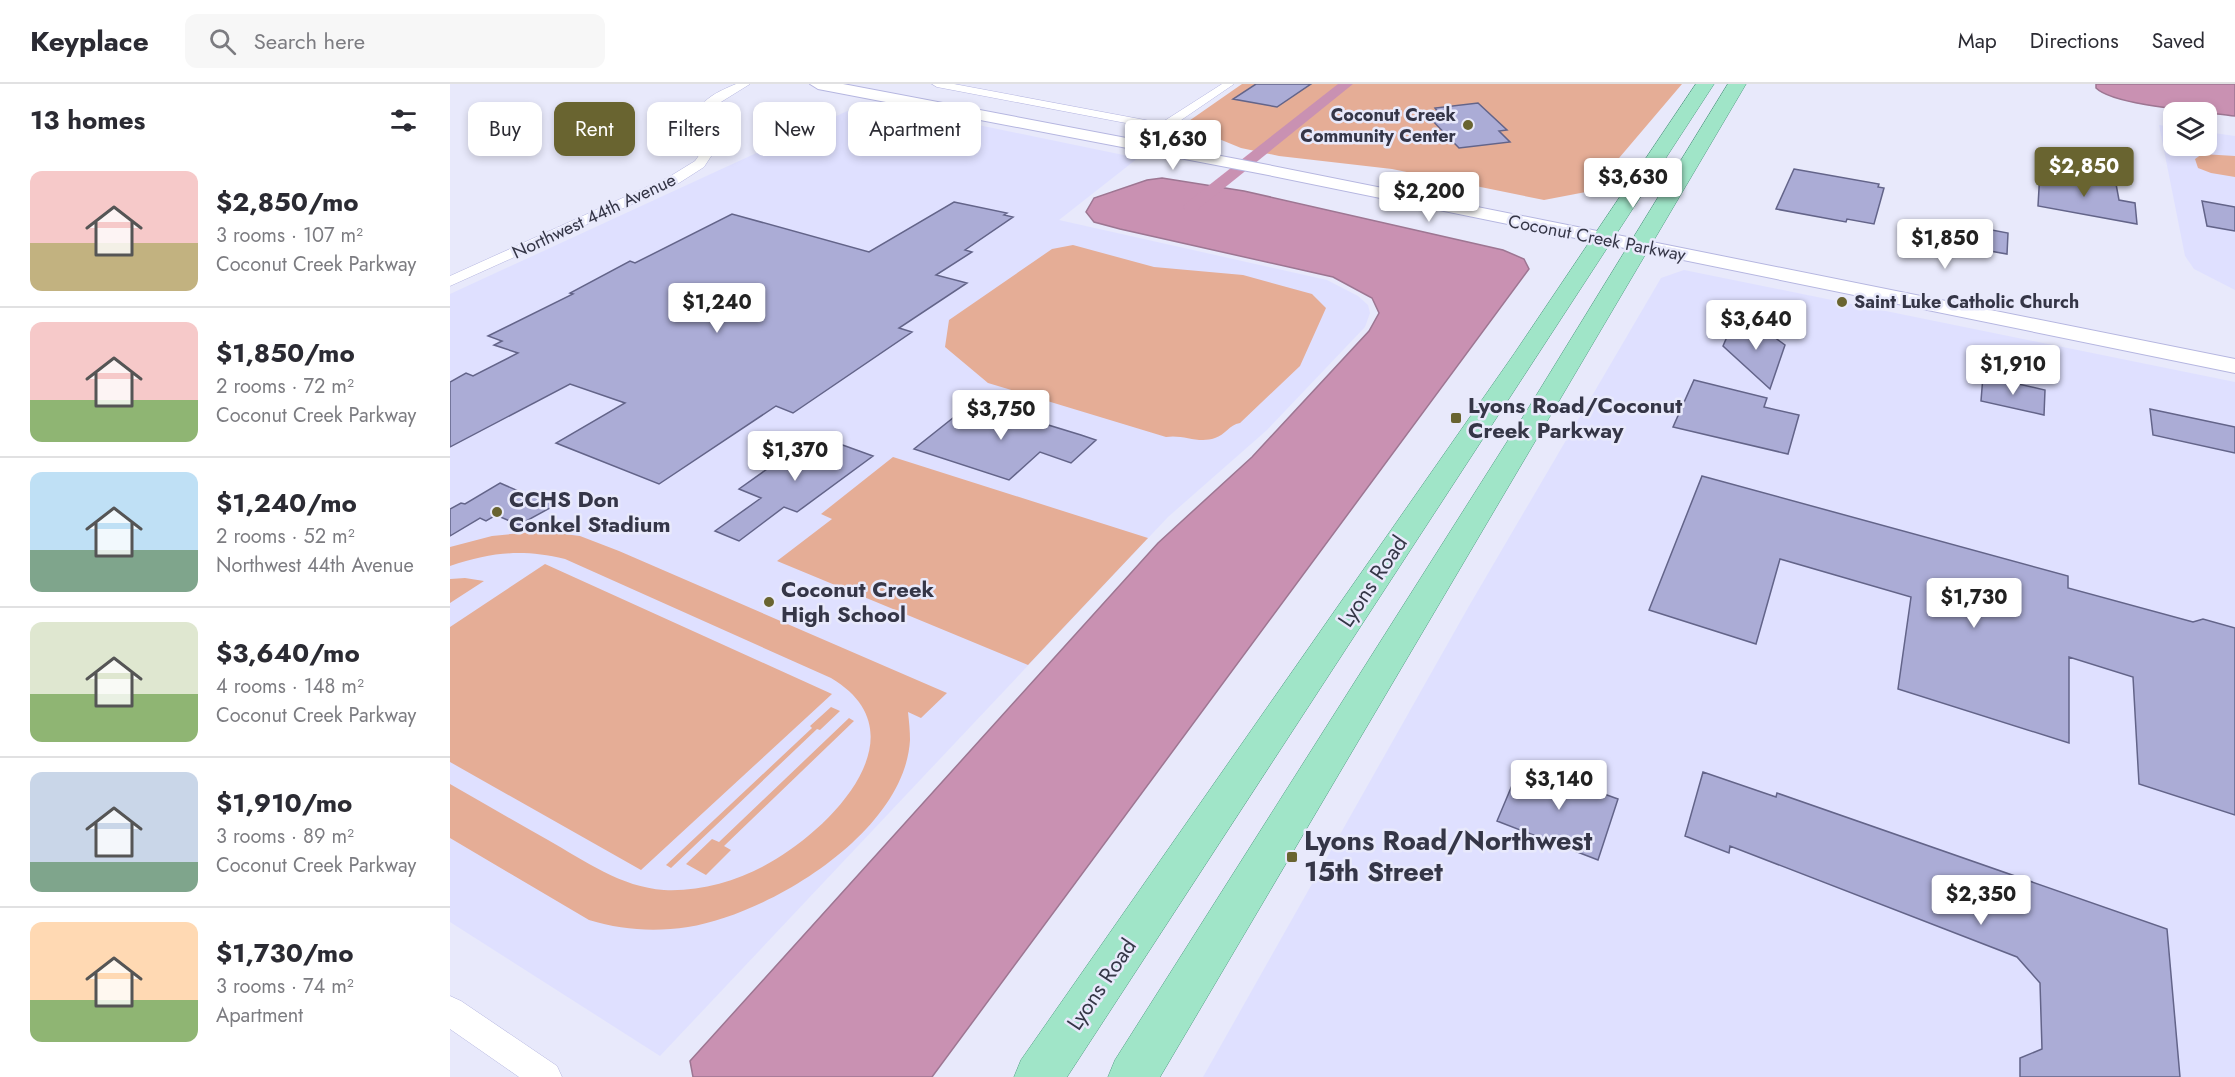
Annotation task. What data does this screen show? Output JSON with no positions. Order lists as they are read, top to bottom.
{
  "streets": {
    "main road": ["Coconut Creek Parkway", "Lyons Road"],
    "street": ["Northwest 44th Avenue"]
  },
  "crossings": [
    ["Coconut Creek Parkway", "Lyons Road"]
  ],
  "places": {
    "other": [
      "Coconut Creek Community Center",
      "Saint Luke Catholic Church",
      "CCHS Don Conkel Stadium",
      "Coconut Creek High School"
    ],
    "transit": ["Lyons Road/Coconut Creek Parkway", "Lyons Road/Northwest 15th Street"]
  },
  "page": {
    "header": "Keyplace",
    "search": "Search here",
    "nav": ["Map", "Directions", "Saved"],
    "heading": "13 homes",
    "chip": [
      "Buy",
      "Rent",
      "Filters",
      "New",
      "Apartment"
    ],
    "price": [
      "$1,630",
      "$2,850",
      "$3,630",
      "$2,200",
      "$1,850",
      "$1,240",
      "$3,640",
      "$1,910",
      "$3,750",
      "$1,370",
      "$1,730",
      "$3,140",
      "$2,350"
    ],
    "list": [
      {
        "name": "$2,850/mo",
        "note": "3 rooms · 107 m² · Coconut Creek Parkway"
      },
      {
        "name": "$1,850/mo",
        "note": "2 rooms · 72 m² · Coconut Creek Parkway"
      },
      {
        "name": "$1,240/mo",
        "note": "2 rooms · 52 m² · Northwest 44th Avenue"
      },
      {
        "name": "$3,640/mo",
        "note": "4 rooms · 148 m² · Coconut Creek Parkway"
      },
      {
        "name": "$1,910/mo",
        "note": "3 rooms · 89 m² · Coconut Creek Parkway"
      },
      {
        "name": "$1,730/mo",
        "note": "3 rooms · 74 m² · Apartment"
      }
    ]
  }
}
